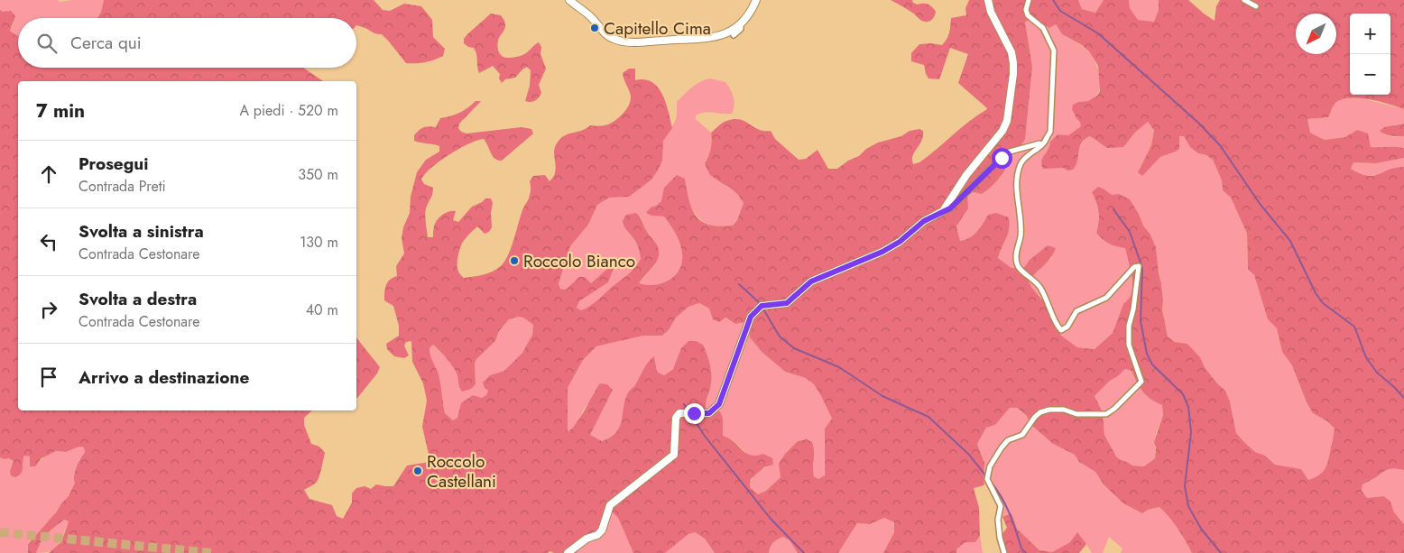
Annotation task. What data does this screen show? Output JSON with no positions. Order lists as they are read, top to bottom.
{
  "places": ["Capitello Cima", "Roccolo Bianco", "Roccolo Castellani"],
  "north": "bottom left",
  "page": {
    "map_buttons": ["+", "−"],
    "search": "Cerca qui",
    "heading": ["7 min", "A piedi · 520 m"],
    "list": [
      ["Prosegui", "Contrada Preti", "350 m"],
      ["Svolta a sinistra", "Contrada Cestonare", "130 m"],
      ["Svolta a destra", "Contrada Cestonare", "40 m"],
      "Arrivo a destinazione"
    ]
  }
}
